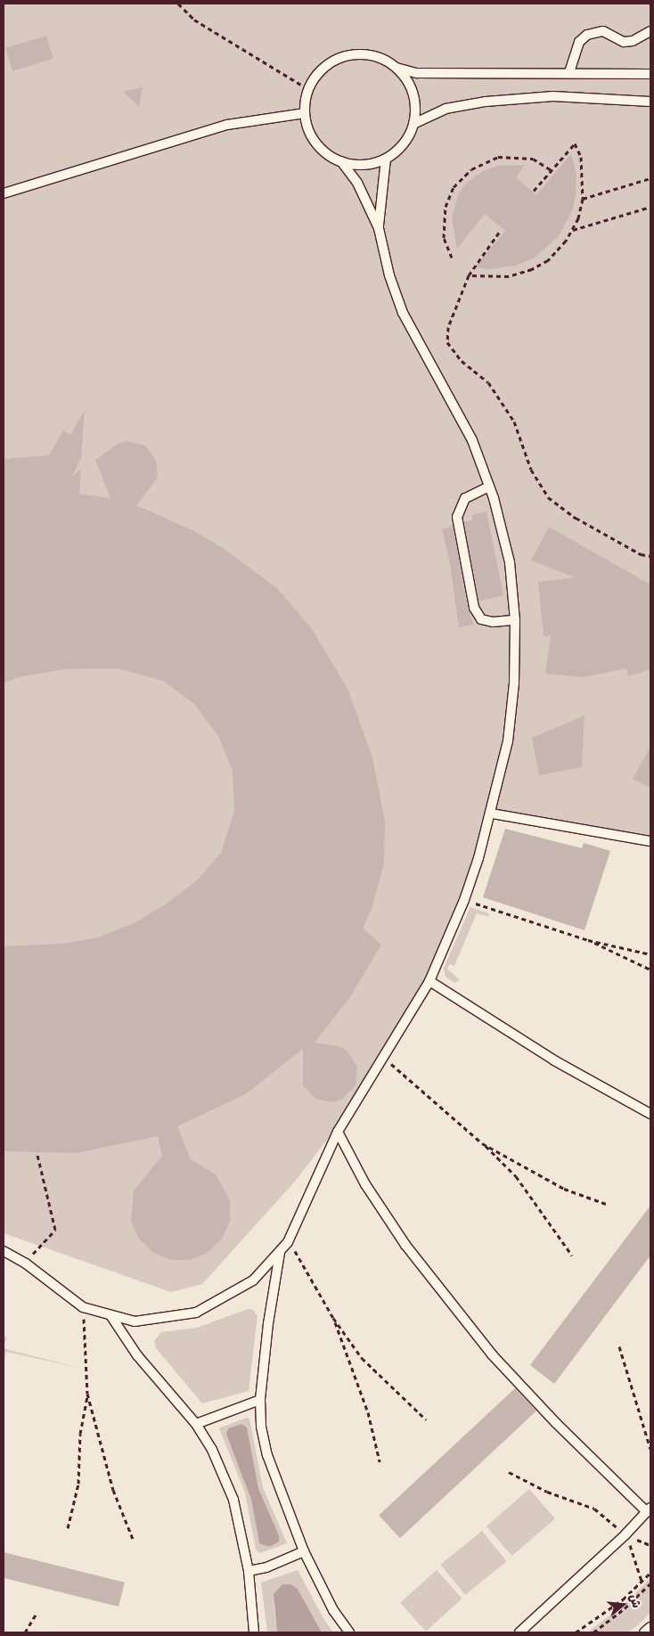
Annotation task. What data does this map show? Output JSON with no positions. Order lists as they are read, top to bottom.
{
  "north": "right"
}
